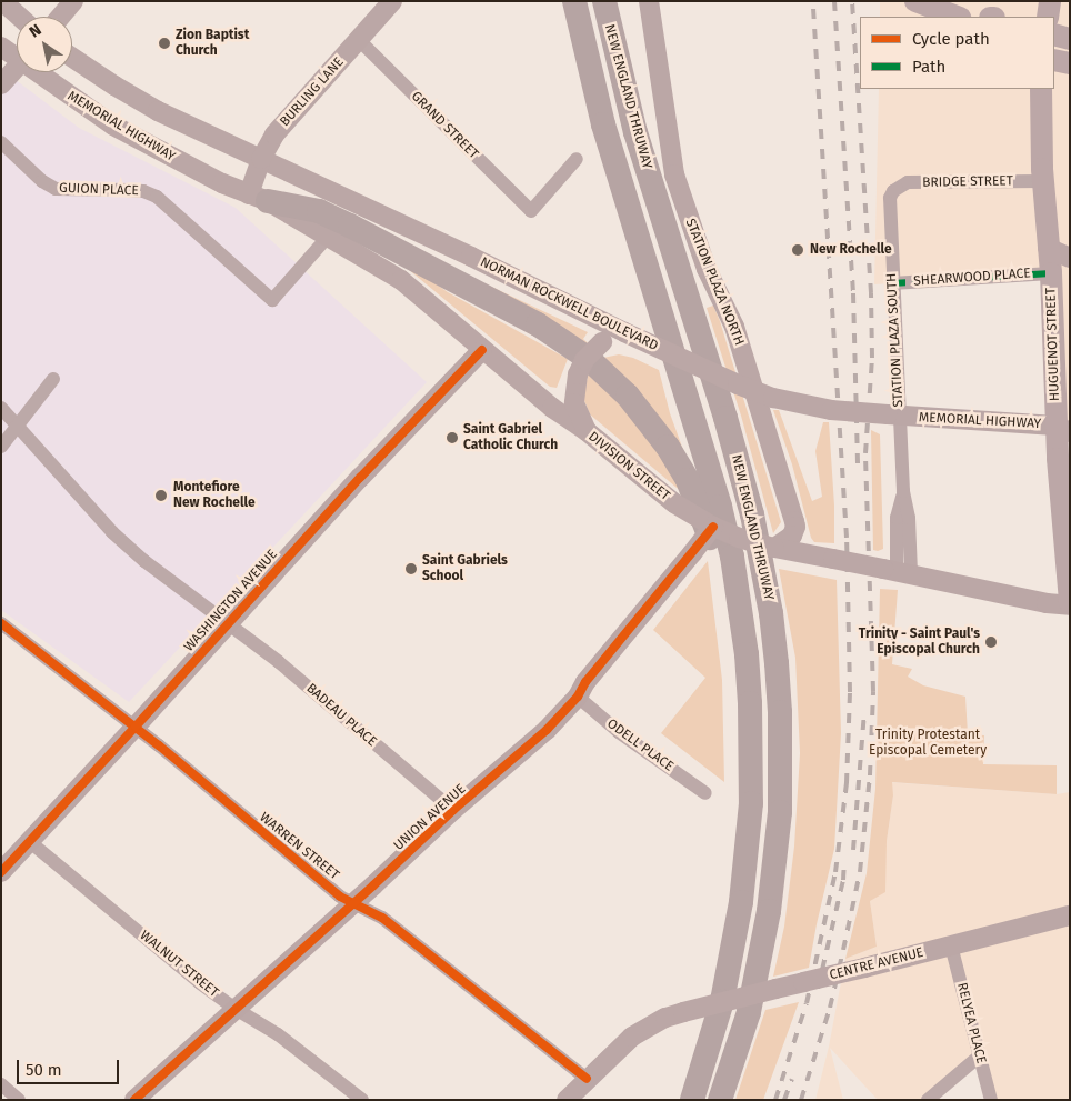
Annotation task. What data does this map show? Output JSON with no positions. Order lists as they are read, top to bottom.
{
  "streets": {
    "highway": ["NEW ENGLAND THRUWAY"],
    "main road": ["HUGUENOT STREET"],
    "street": [
      "BURLING LANE",
      "GRAND STREET",
      "MEMORIAL HIGHWAY",
      "BRIDGE STREET",
      "GUION PLACE",
      "SHEARWOOD PLACE",
      "STATION PLAZA NORTH",
      "NORMAN ROCKWELL BOULEVARD",
      "STATION PLAZA SOUTH",
      "DIVISION STREET",
      "WASHINGTON AVENUE",
      "BADEAU PLACE",
      "ODELL PLACE",
      "UNION AVENUE",
      "WARREN STREET",
      "WALNUT STREET",
      "CENTRE AVENUE",
      "RELYEA PLACE"
    ]
  },
  "crossings": [
    ["BURLING LANE", "GRAND STREET"],
    ["BURLING LANE", "MEMORIAL HIGHWAY"],
    ["BURLING LANE", "NORMAN ROCKWELL BOULEVARD"],
    ["BURLING LANE", "DIVISION STREET"],
    ["MEMORIAL HIGHWAY", "NORMAN ROCKWELL BOULEVARD"],
    ["MEMORIAL HIGHWAY", "STATION PLAZA SOUTH"],
    ["MEMORIAL HIGHWAY", "HUGUENOT STREET"],
    ["MEMORIAL HIGHWAY", "DIVISION STREET"],
    ["BRIDGE STREET", "STATION PLAZA SOUTH"],
    ["BRIDGE STREET", "HUGUENOT STREET"],
    ["GUION PLACE", "DIVISION STREET"],
    ["SHEARWOOD PLACE", "STATION PLAZA SOUTH"],
    ["SHEARWOOD PLACE", "HUGUENOT STREET"],
    ["STATION PLAZA NORTH", "DIVISION STREET"],
    ["NORMAN ROCKWELL BOULEVARD", "STATION PLAZA SOUTH"],
    ["STATION PLAZA SOUTH", "DIVISION STREET"],
    ["HUGUENOT STREET", "DIVISION STREET"],
    ["DIVISION STREET", "WASHINGTON AVENUE"],
    ["DIVISION STREET", "UNION AVENUE"],
    ["WASHINGTON AVENUE", "BADEAU PLACE"],
    ["WASHINGTON AVENUE", "WARREN STREET"],
    ["WASHINGTON AVENUE", "WALNUT STREET"],
    ["BADEAU PLACE", "UNION AVENUE"],
    ["ODELL PLACE", "UNION AVENUE"],
    ["UNION AVENUE", "WARREN STREET"],
    ["UNION AVENUE", "WALNUT STREET"],
    ["WARREN STREET", "CENTRE AVENUE"],
    ["CENTRE AVENUE", "RELYEA PLACE"]
  ],
  "parks": ["Trinity Protestant Episcopal Cemetery"],
  "places": [
    "Zion Baptist Church",
    "New Rochelle",
    "Saint Gabriel Catholic Church",
    "Montefiore New Rochelle",
    "Saint Gabriels School",
    "Trinity - Saint Paul's Episcopal Church"
  ],
  "legend": ["Cycle path", "Path"],
  "scale_bar": "50 m",
  "north": "top left"
}
